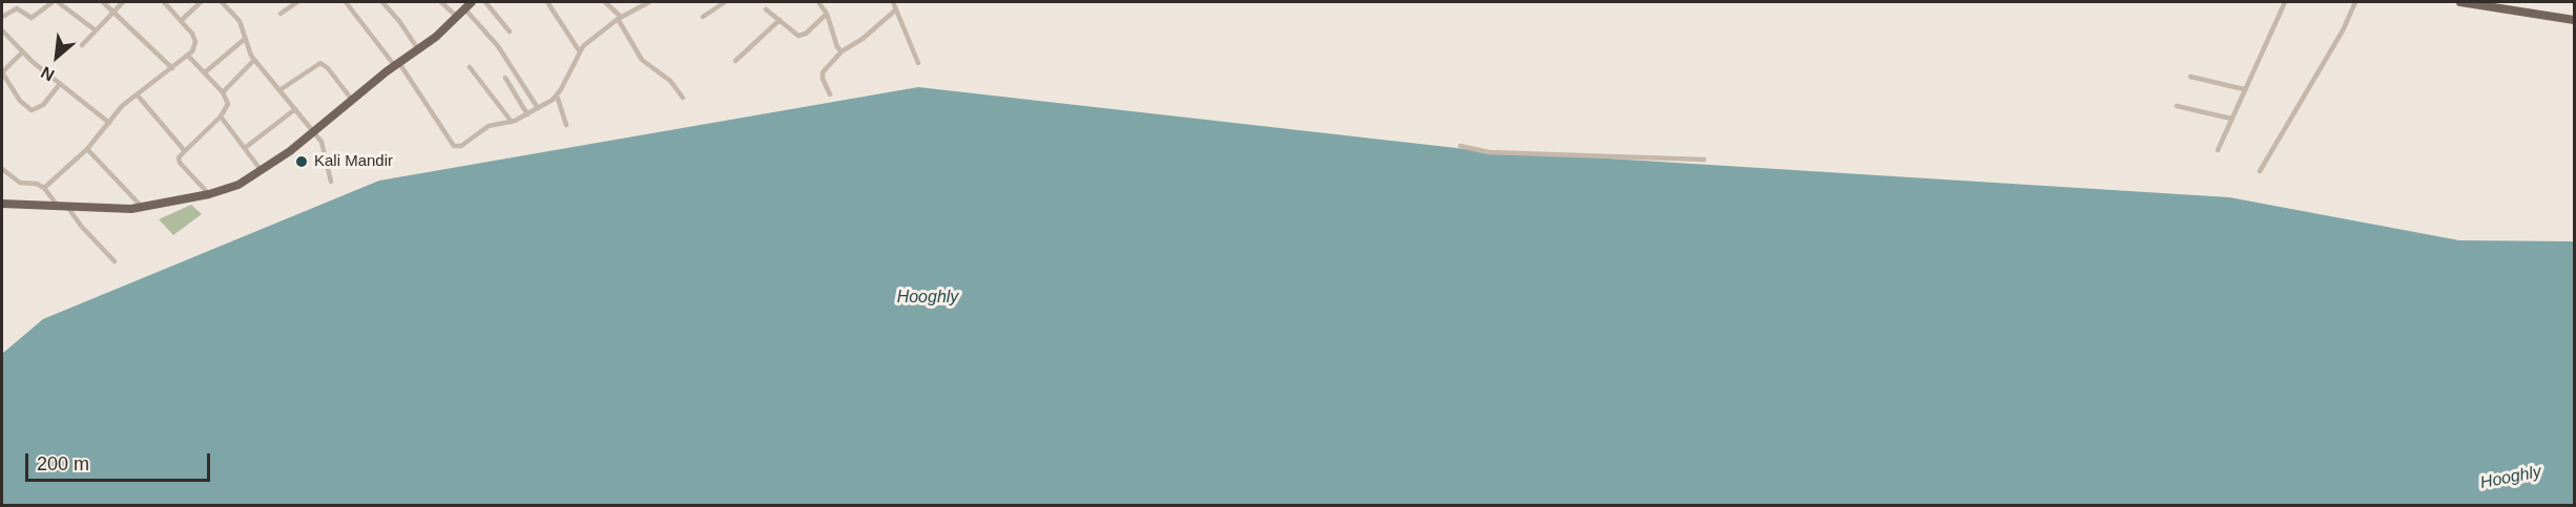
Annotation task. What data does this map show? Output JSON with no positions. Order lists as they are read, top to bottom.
{
  "water": ["Hooghly"],
  "places": ["Kali Mandir"],
  "scale_bar": "200 m",
  "north": "bottom left"
}
